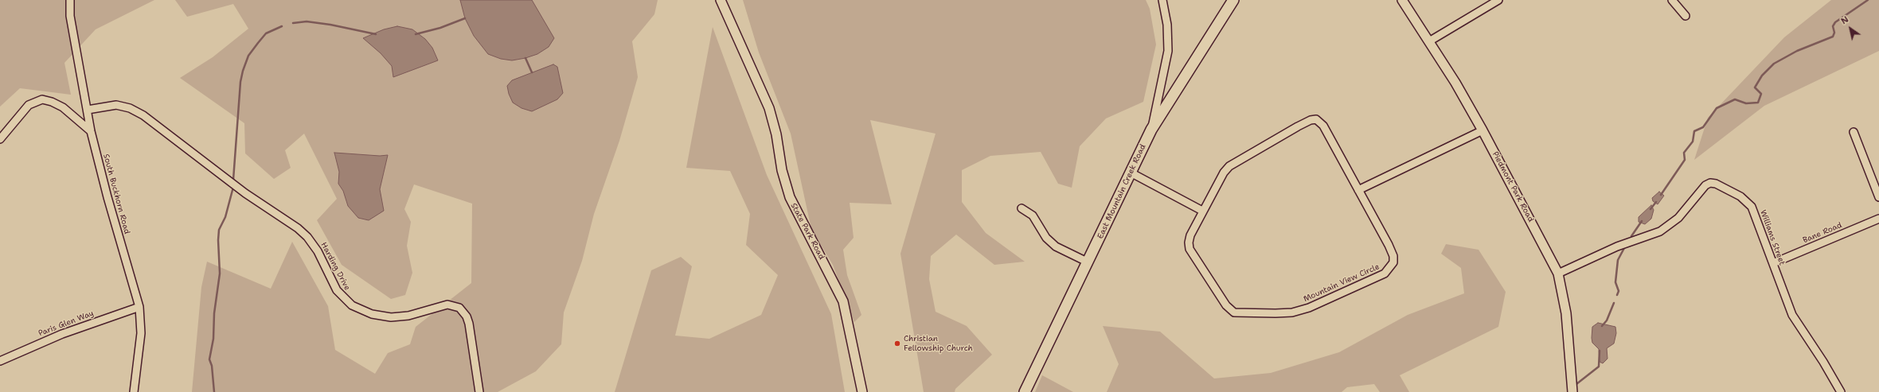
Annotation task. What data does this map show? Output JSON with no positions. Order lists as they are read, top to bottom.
{
  "streets": {
    "main road": ["East Mountain Creek Road"],
    "street": [
      "Piedmont Park Road",
      "South Buckhorn Road",
      "State Park Road",
      "Bane Road",
      "Williams Street",
      "Harding Drive",
      "Mountain View Circle",
      "Paris Glen Way"
    ]
  },
  "crossings": [
    ["Piedmont Park Road", "Williams Street"],
    ["South Buckhorn Road", "Harding Drive"],
    ["South Buckhorn Road", "Paris Glen Way"],
    ["Bane Road", "Williams Street"]
  ],
  "places": ["Christian Fellowship Church"],
  "north": "top left"
}
